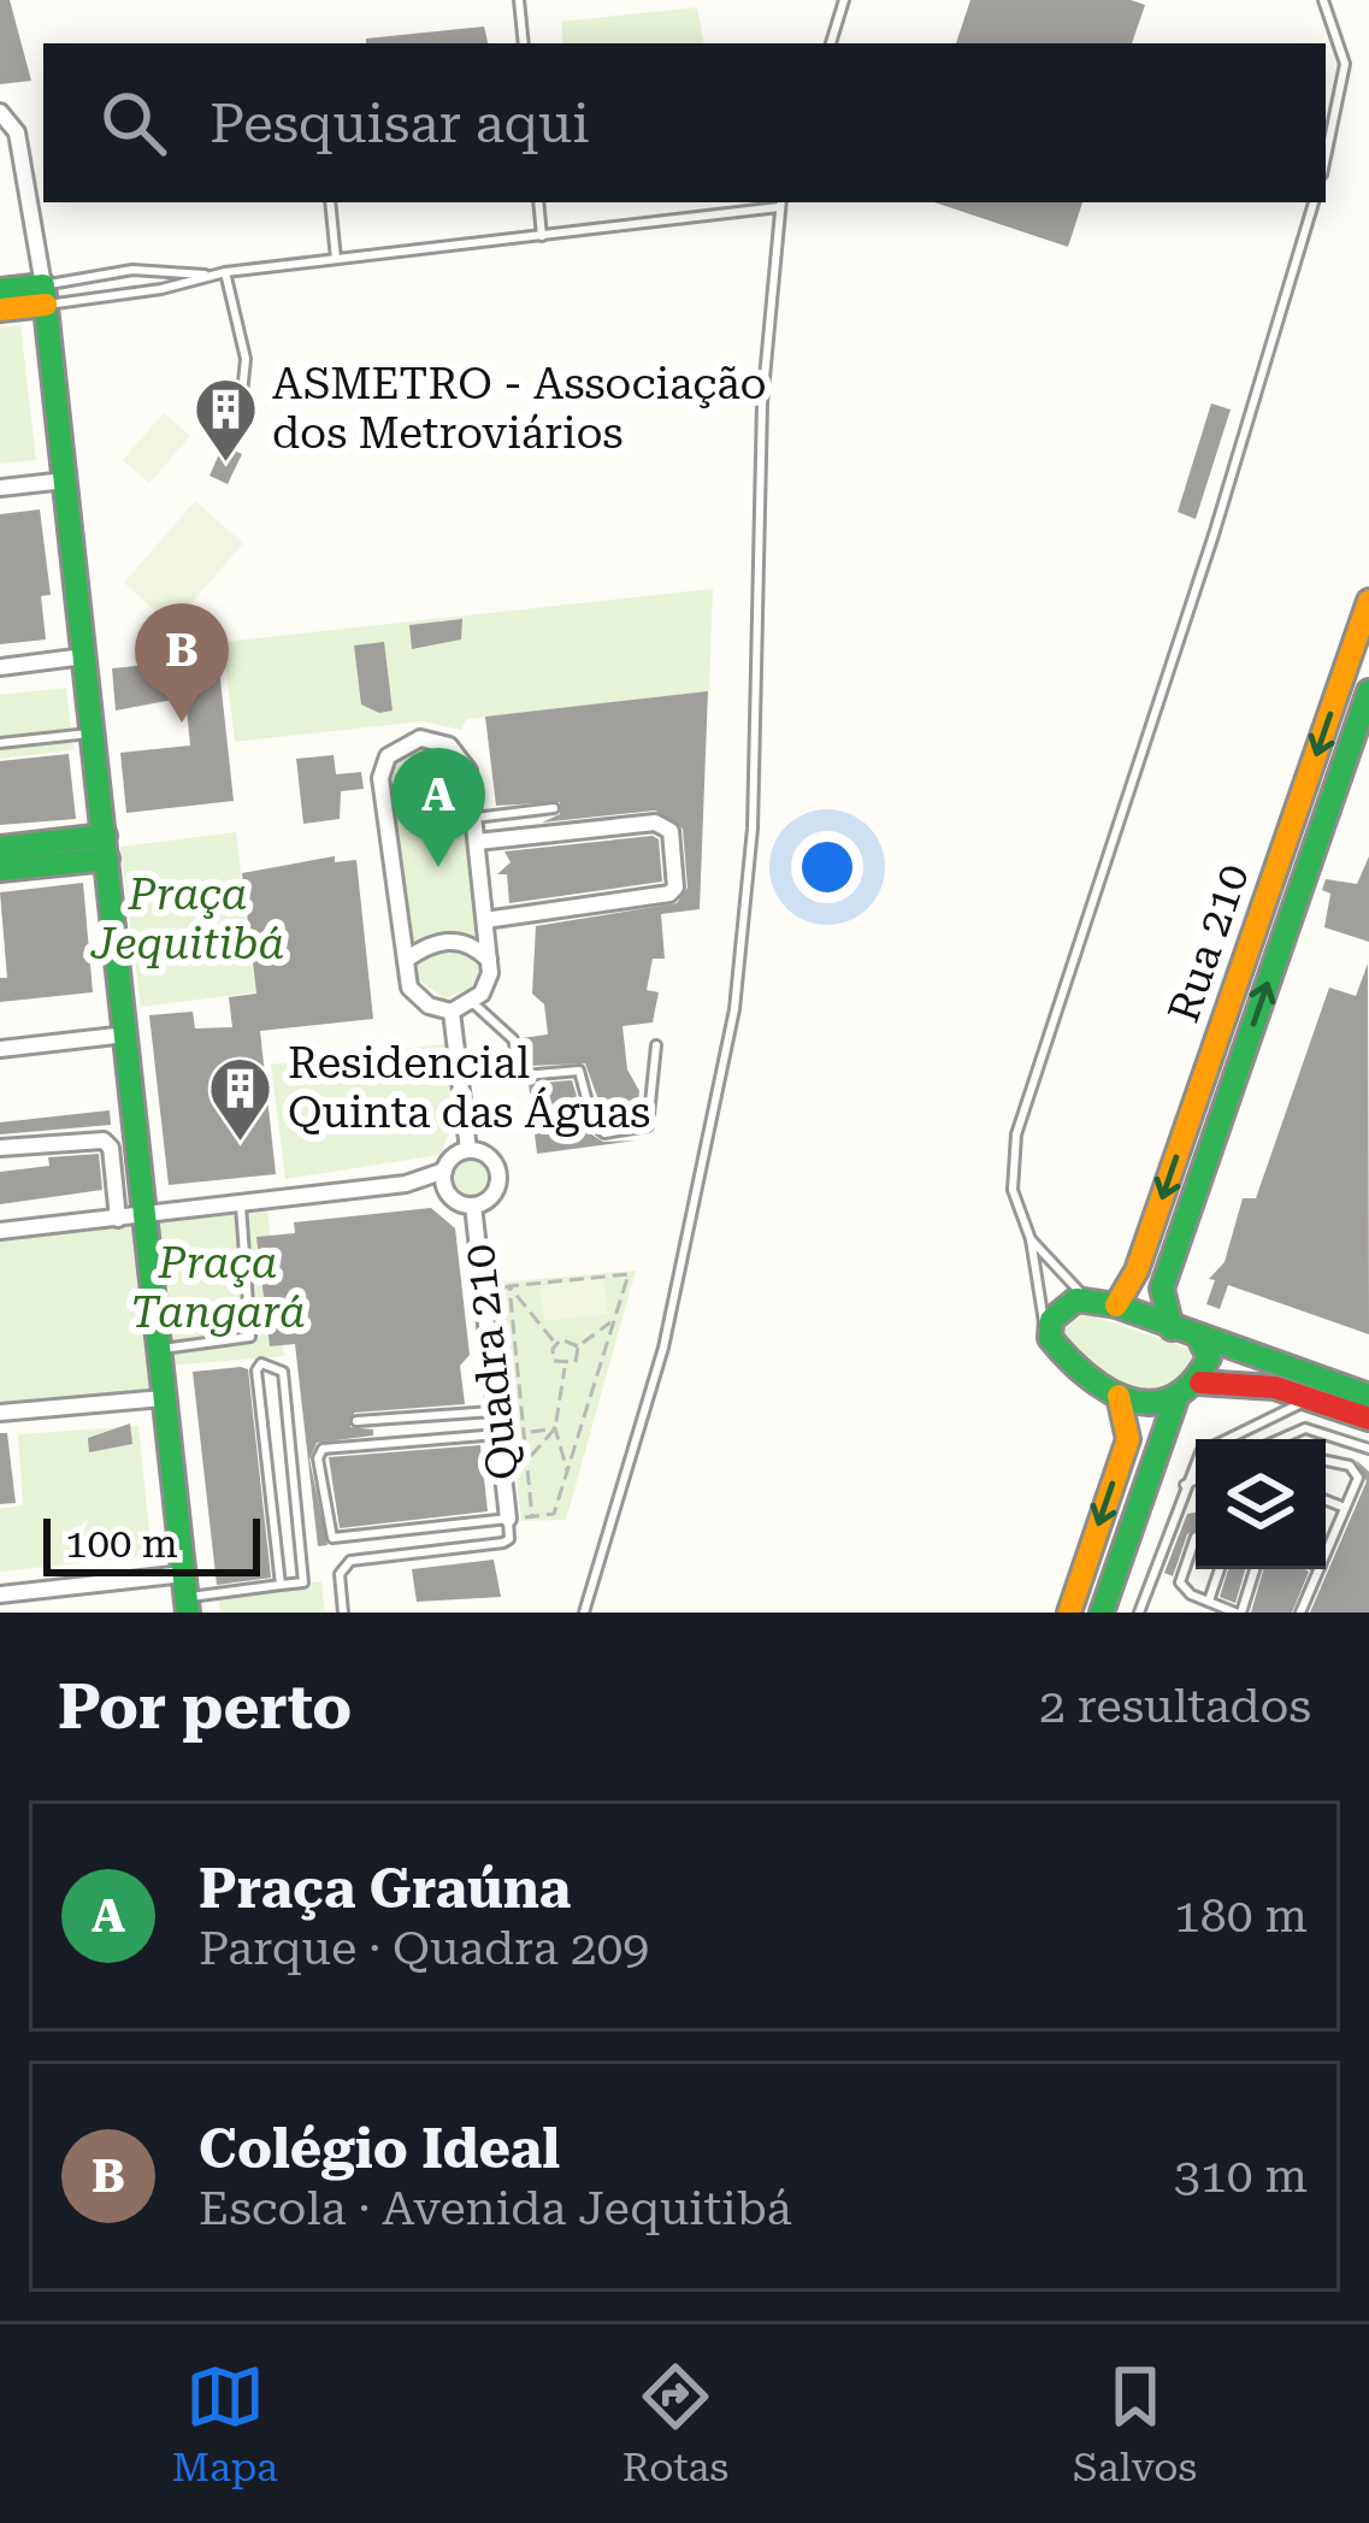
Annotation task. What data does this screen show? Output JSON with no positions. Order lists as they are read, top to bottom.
{
  "streets": {
    "main road": ["Rua 210"],
    "street": ["Quadra 210"]
  },
  "parks": ["Praça Jequitibá", "Praça Tangará"],
  "places": {
    "building": ["ASMETRO - Associação dos Metroviários", "Residencial Quinta das Águas"]
  },
  "scale_bar": "100 m",
  "page": {
    "search": "Pesquisar aqui",
    "pins": ["B", "A"],
    "scale": "100 m",
    "heading": ["Por perto", "2 resultados"],
    "list": [
      {
        "mark": "A",
        "name": "Praça Graúna",
        "note": "Parque · Quadra 209",
        "value": "180 m"
      },
      {
        "mark": "B",
        "name": "Colégio Ideal",
        "note": "Escola · Avenida Jequitibá",
        "value": "310 m"
      }
    ],
    "nav": ["Mapa", "Rotas", "Salvos"]
  }
}
